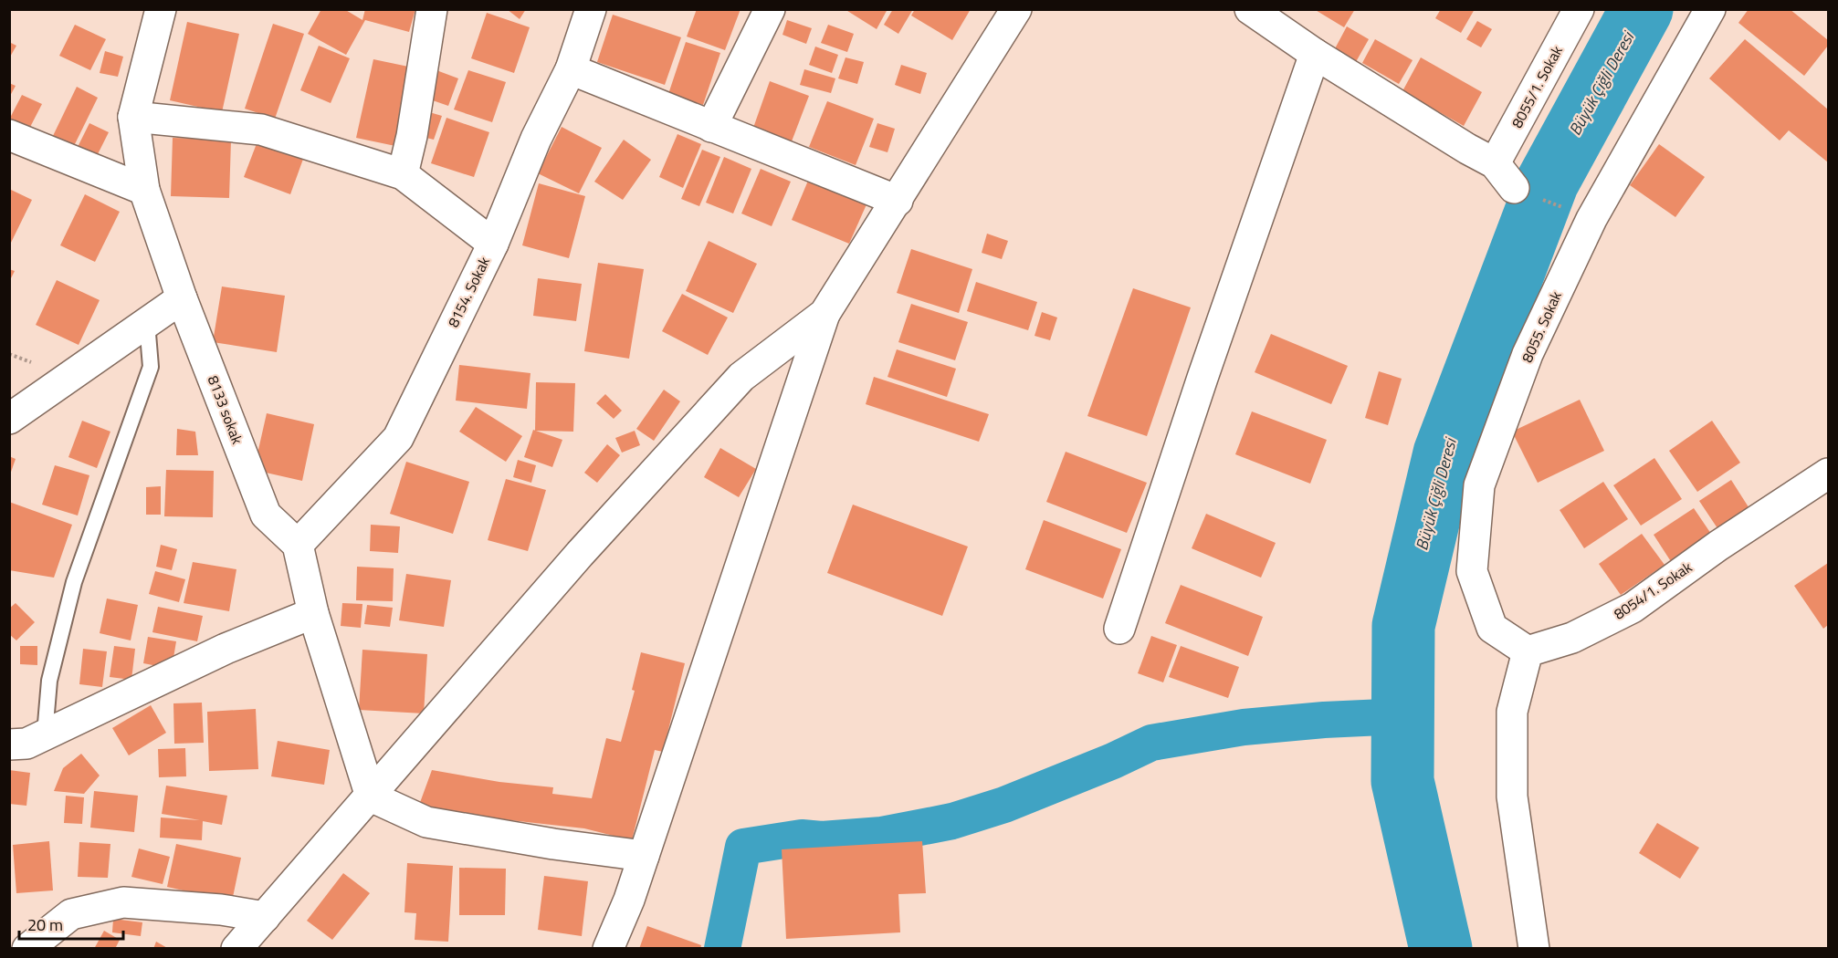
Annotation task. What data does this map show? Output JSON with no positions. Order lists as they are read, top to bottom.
{
  "streets": {
    "street": [
      "8055/1. Sokak",
      "8154. Sokak",
      "8055. Sokak",
      "8133 sokak",
      "8054/1. Sokak"
    ]
  },
  "crossings": [
    ["8154. Sokak", "8133 sokak"],
    ["8055. Sokak", "8054/1. Sokak"]
  ],
  "water": ["Büyük Çiğli Deresi"],
  "scale_bar": "20 m"
}
